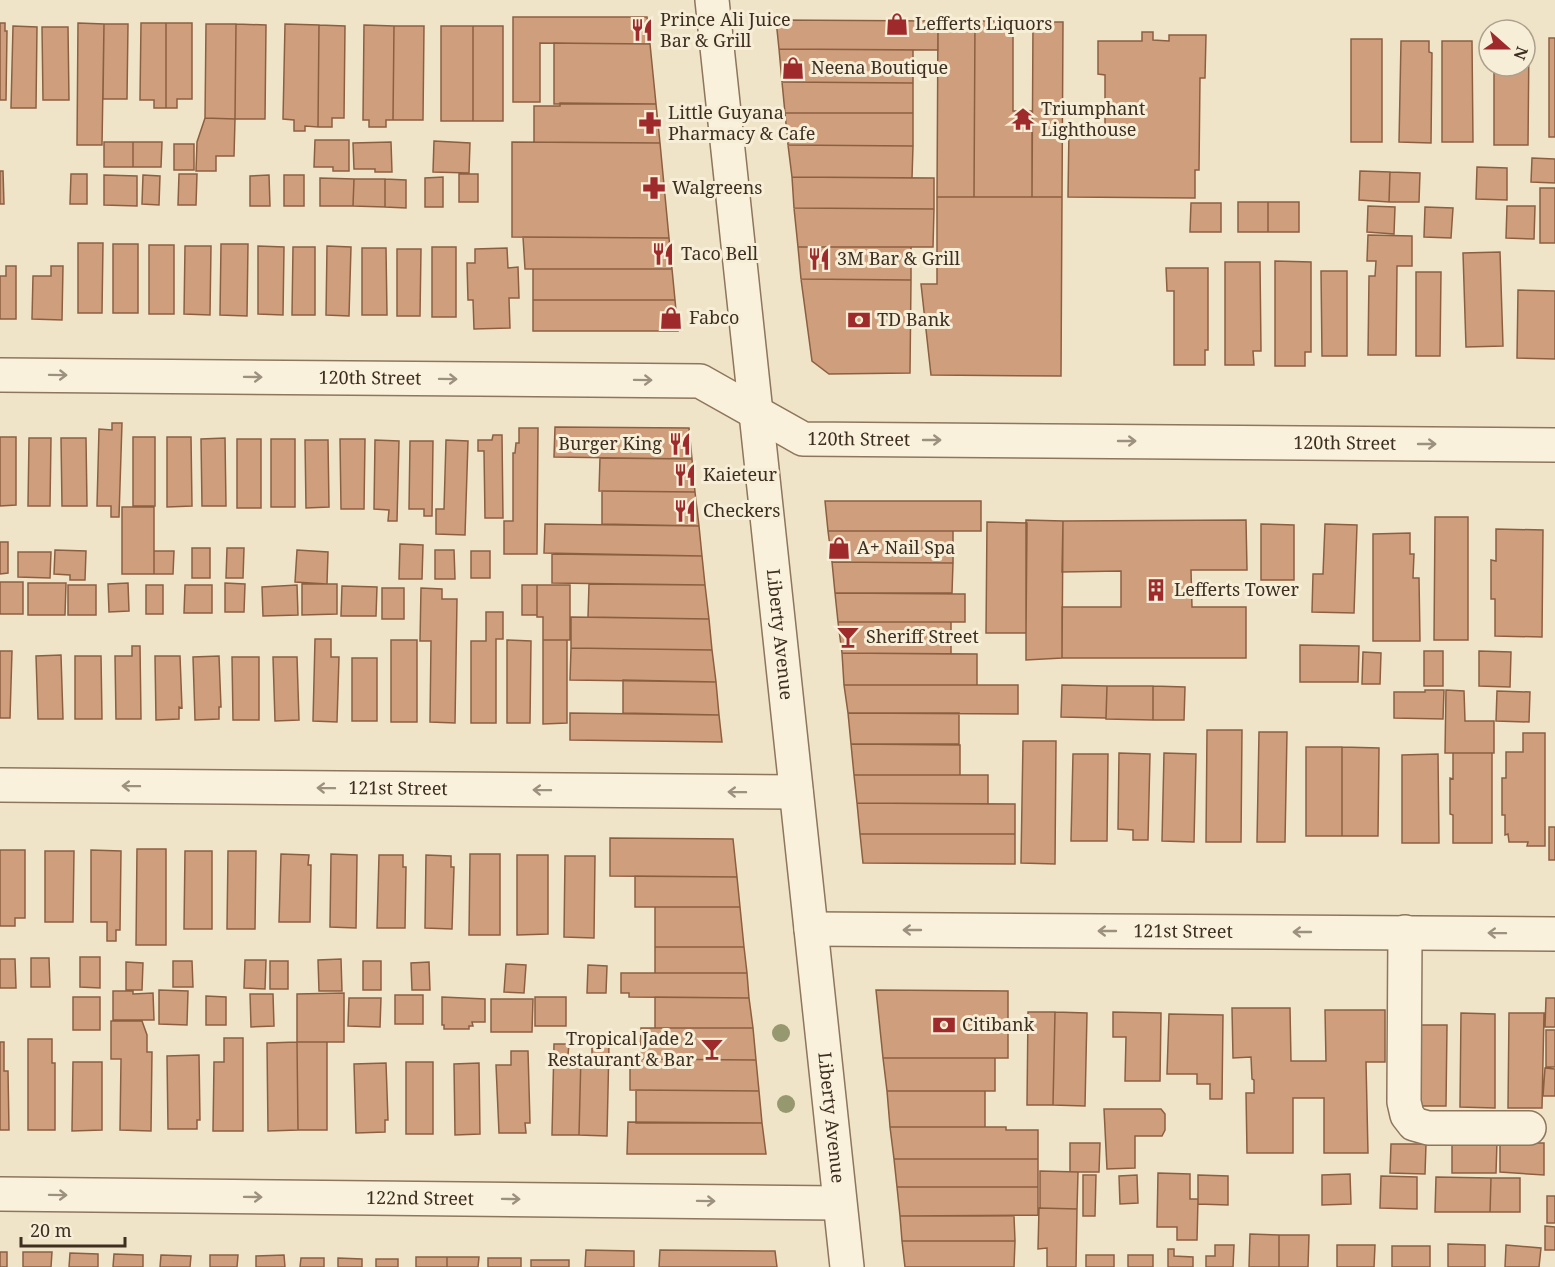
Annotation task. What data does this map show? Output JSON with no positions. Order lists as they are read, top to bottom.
{
  "streets": {
    "street": [
      "120th Street",
      "Liberty Avenue",
      "121st Street",
      "122nd Street"
    ]
  },
  "crossings": [
    ["120th Street", "Liberty Avenue"],
    ["Liberty Avenue", "121st Street"],
    ["Liberty Avenue", "122nd Street"]
  ],
  "one_way": ["120th Street", "121st Street", "122nd Street"],
  "places": {
    "shop": [
      "Lefferts Liquors",
      "Neena Boutique",
      "Fabco",
      "A+ Nail Spa"
    ],
    "restaurant": [
      "Prince Ali Juice Bar & Grill",
      "Taco Bell",
      "3M Bar & Grill",
      "Burger King",
      "Kaieteur",
      "Checkers"
    ],
    "temple": ["Triumphant Lighthouse"],
    "pharmacy": ["Little Guyana Pharmacy & Cafe", "Walgreens"],
    "bank": ["TD Bank", "Citibank"],
    "building": ["Lefferts Tower"],
    "bar": ["Sheriff Street", "Tropical Jade 2 Restaurant & Bar"]
  },
  "scale_bar": "20 m",
  "north": "right"
}
